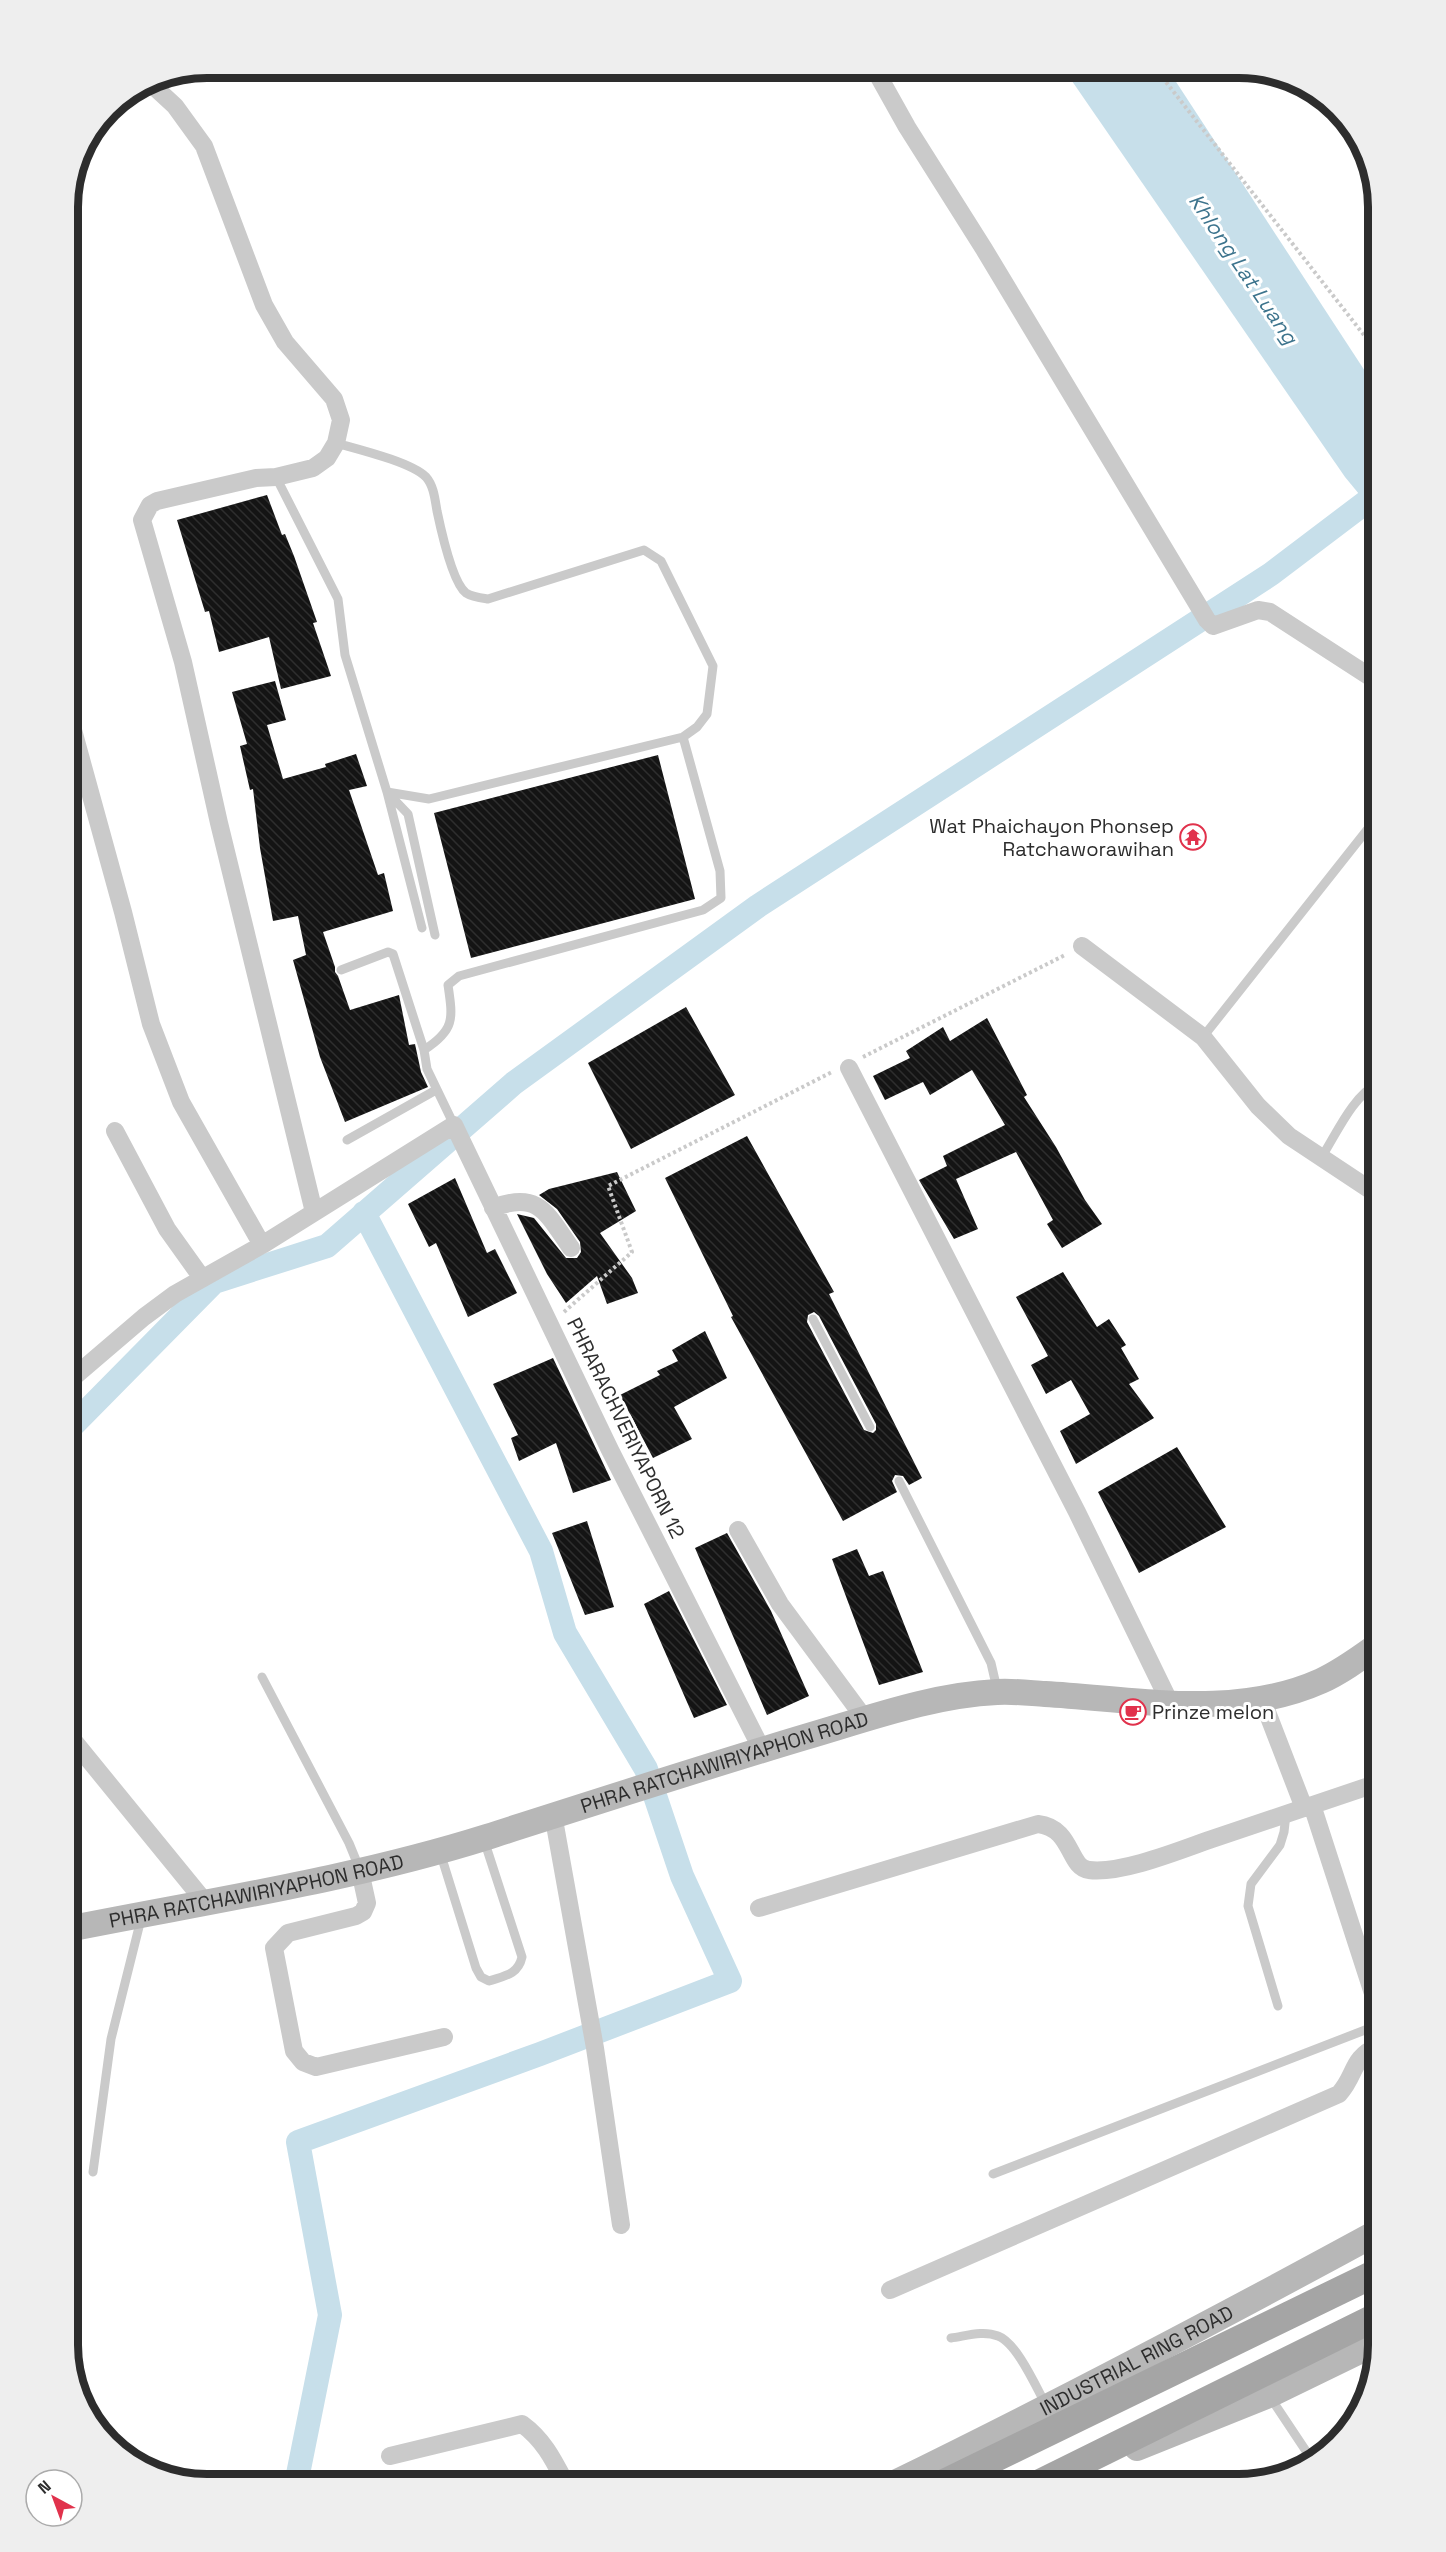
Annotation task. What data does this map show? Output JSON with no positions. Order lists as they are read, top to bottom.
{
  "streets": {
    "main road": ["PHRA RATCHAWIRIYAPHON ROAD", "INDUSTRIAL RING ROAD"],
    "street": ["PHRARACHVERIYAPORN 12"]
  },
  "crossings": [
    ["PHRARACHVERIYAPORN 12", "PHRA RATCHAWIRIYAPHON ROAD"]
  ],
  "water": ["Khlong Lat Luang"],
  "places": {
    "temple": ["Wat Phaichayon Phonsep Ratchaworawihan"],
    "cafe": ["Prinze melon"]
  },
  "north": "top left"
}
